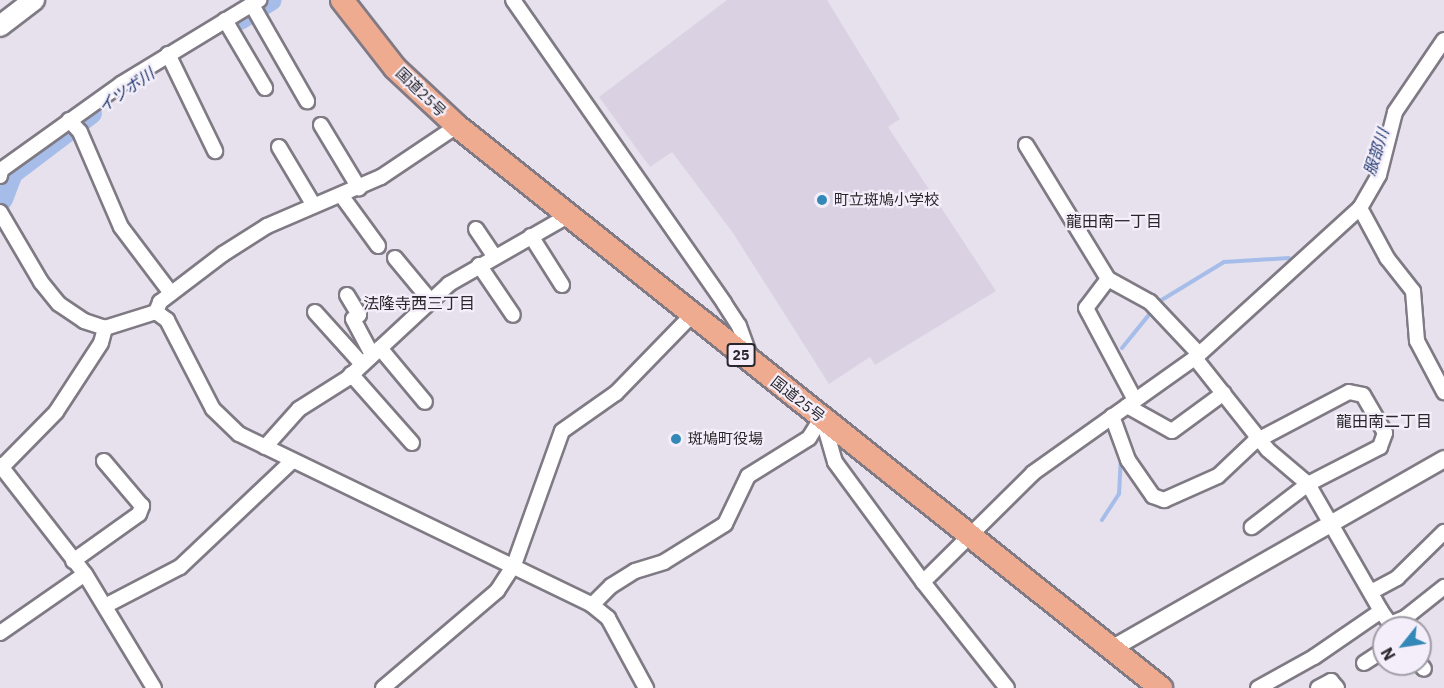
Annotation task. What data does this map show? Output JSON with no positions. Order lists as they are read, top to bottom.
{
  "streets": {
    "highway": ["国道25号", "25"]
  },
  "districts": ["龍田南一丁目", "法隆寺西三丁目", "龍田南二丁目"],
  "water": ["イツボ川", "服部川"],
  "places": ["町立斑鳩小学校", "斑鳩町役場"],
  "north": "bottom left"
}
